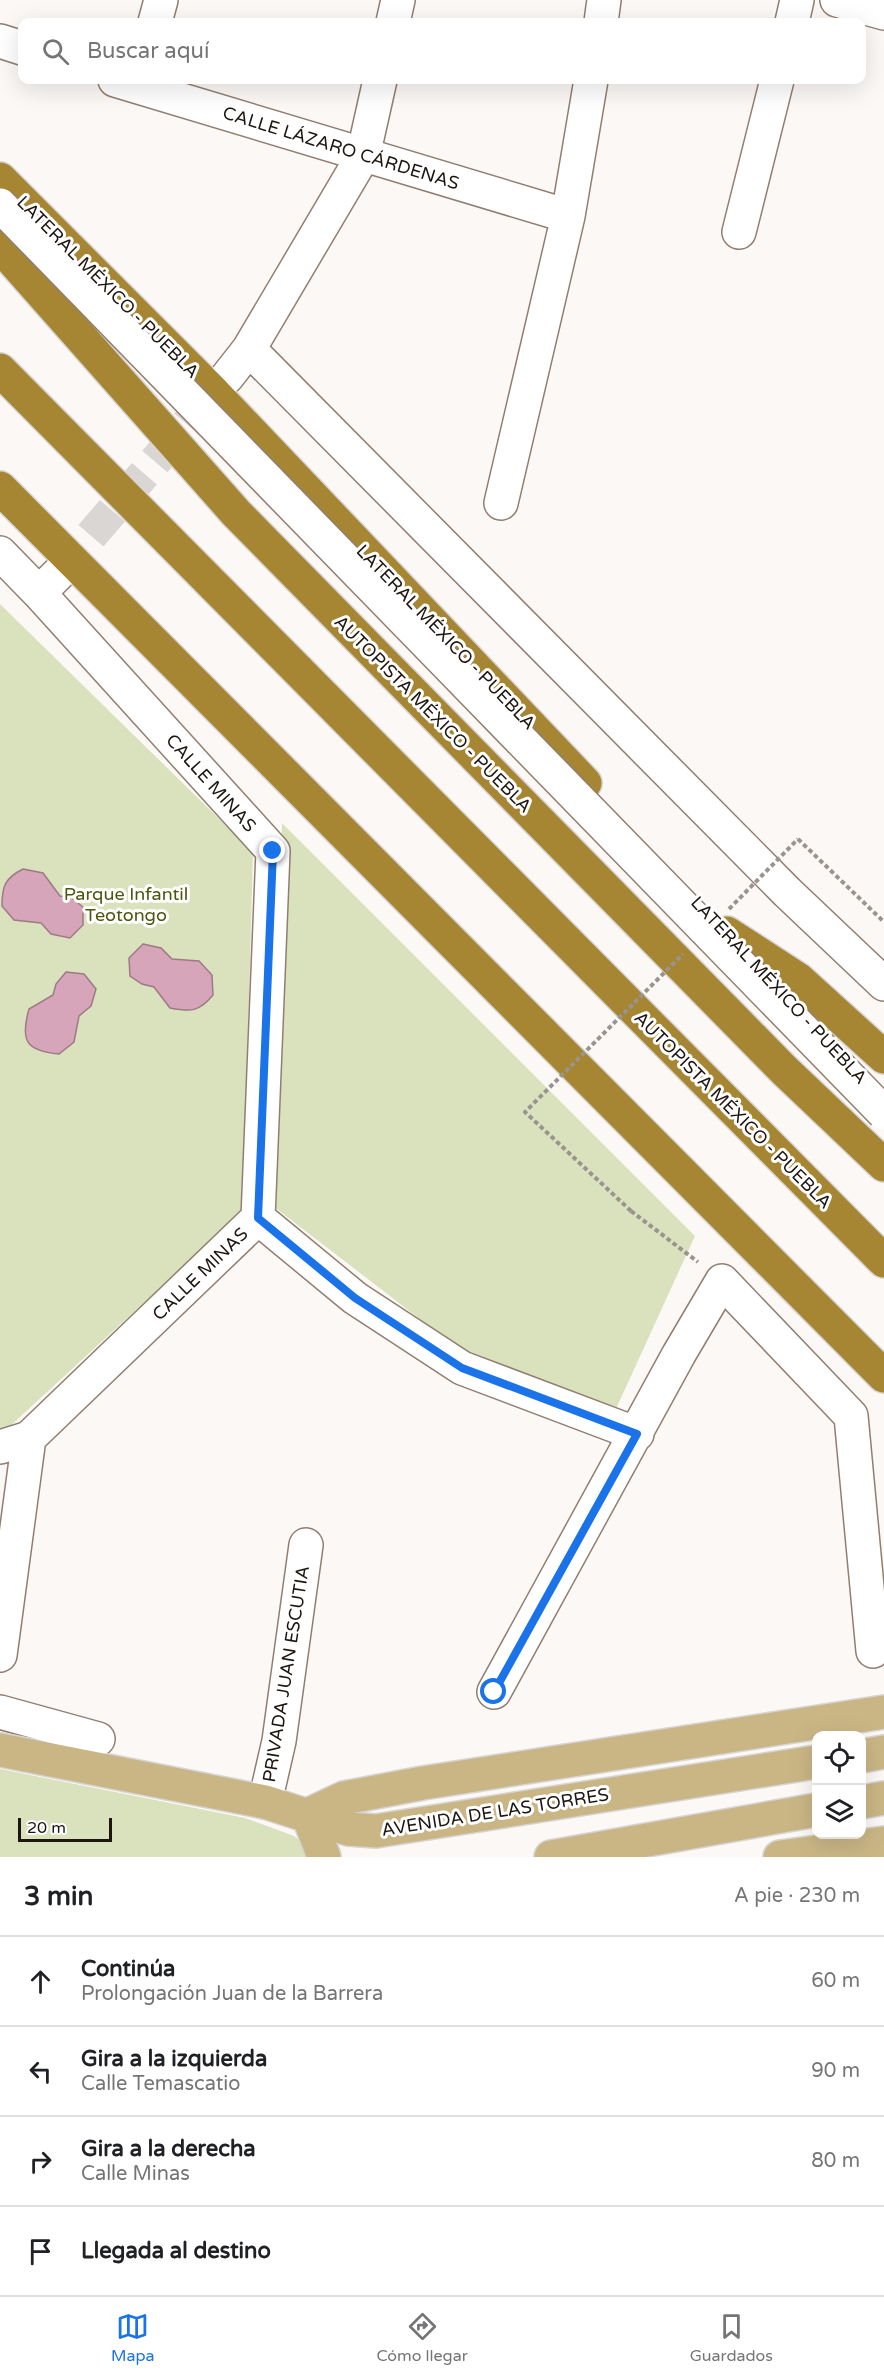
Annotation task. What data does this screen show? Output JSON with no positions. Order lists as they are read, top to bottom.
{
  "streets": {
    "highway": ["LATERAL MÉXICO - PUEBLA", "AUTOPISTA MÉXICO - PUEBLA"],
    "main road": ["AVENIDA DE LAS TORRES"],
    "street": ["CALLE LÁZARO CÁRDENAS", "CALLE MINAS", "PRIVADA JUAN ESCUTIA"]
  },
  "crossings": [
    ["PRIVADA JUAN ESCUTIA", "AVENIDA DE LAS TORRES"]
  ],
  "parks": ["Parque Infantil Teotongo"],
  "scale_bar": "20 m",
  "page": {
    "search": "Buscar aquí",
    "scale": "20 m",
    "heading": ["3 min", "A pie · 230 m"],
    "list": [
      ["Continúa", "Prolongación Juan de la Barrera", "60 m"],
      ["Gira a la izquierda", "Calle Temascatio", "90 m"],
      ["Gira a la derecha", "Calle Minas", "80 m"],
      "Llegada al destino"
    ],
    "nav": ["Mapa", "Cómo llegar", "Guardados"]
  }
}
